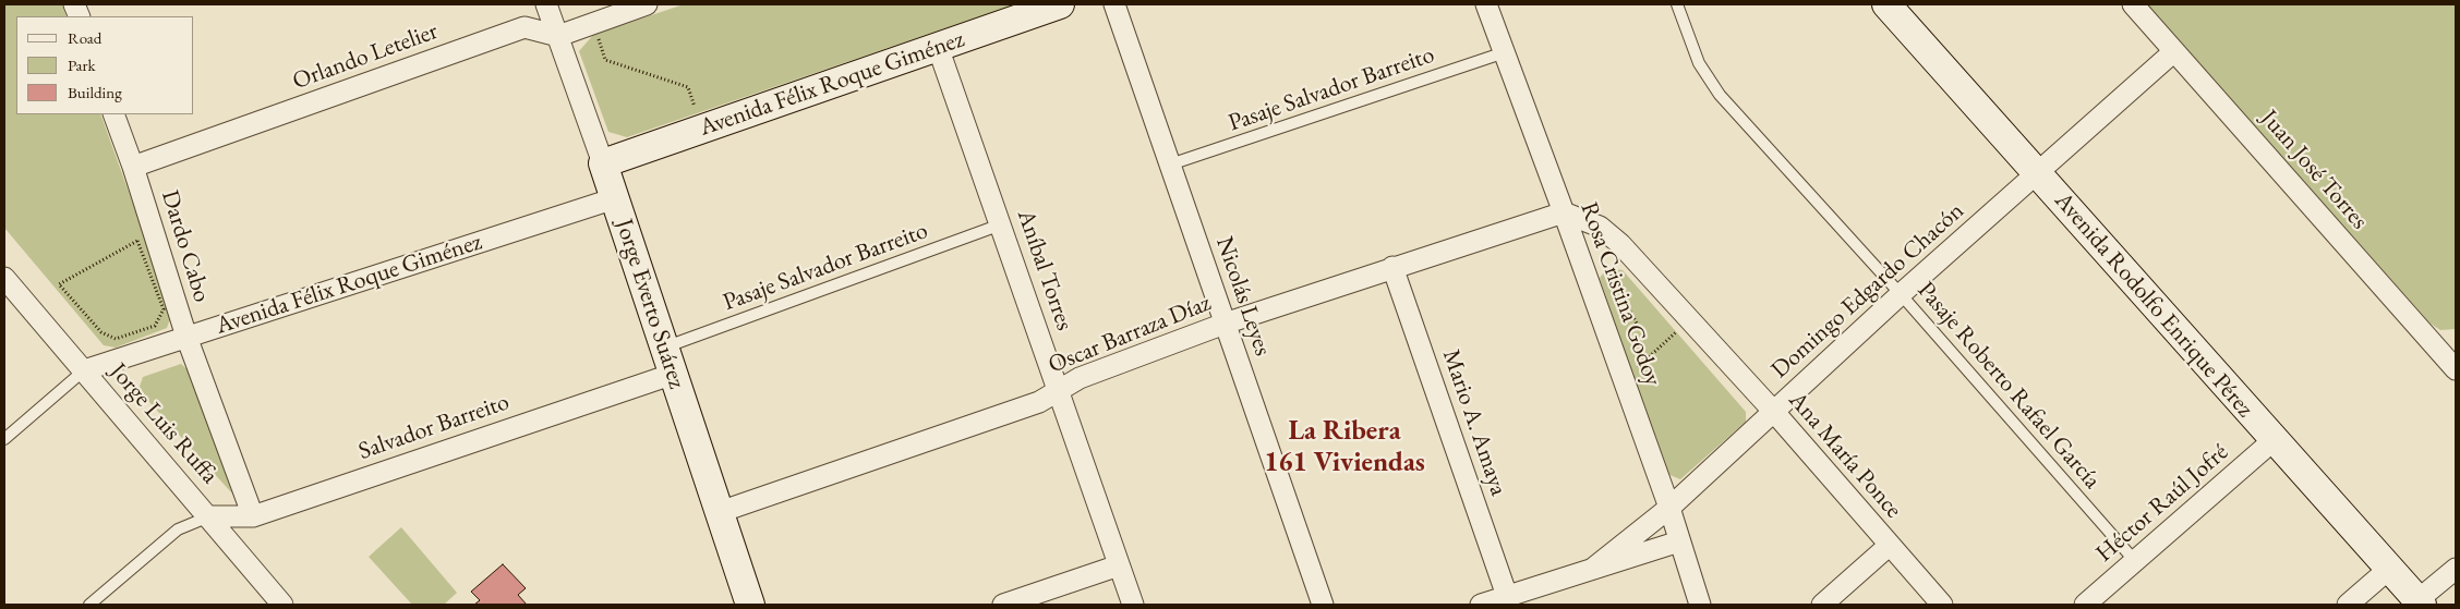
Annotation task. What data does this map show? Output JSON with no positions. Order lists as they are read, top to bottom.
{
  "streets": {
    "street": [
      "Orlando Letelier",
      "Avenida Félix Roque Giménez",
      "Juan José Torres",
      "Dardo Cabo",
      "Aníbal Torres",
      "Domingo Edgardo Chacón",
      "Rosa Cristina Godoy",
      "Nicolás Leyes",
      "Jorge Everto Suárez",
      "Avenida Rodolfo Enrique Pérez",
      "Oscar Barraza Díaz",
      "Mario A. Amaya",
      "Jorge Luis Ruffa",
      "Salvador Barreito",
      "Ana María Ponce",
      "Héctor Raúl Jofré"
    ],
    "lane": ["Pasaje Salvador Barreito", "Pasaje Roberto Rafael García"]
  },
  "crossings": [
    ["Orlando Letelier", "Dardo Cabo"],
    ["Orlando Letelier", "Jorge Everto Suárez"],
    ["Avenida Félix Roque Giménez", "Dardo Cabo"],
    ["Avenida Félix Roque Giménez", "Aníbal Torres"],
    ["Avenida Félix Roque Giménez", "Jorge Everto Suárez"],
    ["Avenida Félix Roque Giménez", "Jorge Luis Ruffa"],
    ["Pasaje Salvador Barreito", "Aníbal Torres"],
    ["Pasaje Salvador Barreito", "Rosa Cristina Godoy"],
    ["Pasaje Salvador Barreito", "Nicolás Leyes"],
    ["Pasaje Salvador Barreito", "Jorge Everto Suárez"],
    ["Pasaje Salvador Barreito", "Salvador Barreito"],
    ["Juan José Torres", "Domingo Edgardo Chacón"],
    ["Dardo Cabo", "Salvador Barreito"],
    ["Aníbal Torres", "Oscar Barraza Díaz"],
    ["Domingo Edgardo Chacón", "Rosa Cristina Godoy"],
    ["Domingo Edgardo Chacón", "Avenida Rodolfo Enrique Pérez"],
    ["Domingo Edgardo Chacón", "Pasaje Roberto Rafael García"],
    ["Domingo Edgardo Chacón", "Mario A. Amaya"],
    ["Domingo Edgardo Chacón", "Ana María Ponce"],
    ["Rosa Cristina Godoy", "Oscar Barraza Díaz"],
    ["Rosa Cristina Godoy", "Ana María Ponce"],
    ["Nicolás Leyes", "Oscar Barraza Díaz"],
    ["Jorge Everto Suárez", "Oscar Barraza Díaz"],
    ["Jorge Everto Suárez", "Salvador Barreito"],
    ["Avenida Rodolfo Enrique Pérez", "Héctor Raúl Jofré"],
    ["Oscar Barraza Díaz", "Mario A. Amaya"],
    ["Oscar Barraza Díaz", "Ana María Ponce"],
    ["Pasaje Roberto Rafael García", "Héctor Raúl Jofré"],
    ["Jorge Luis Ruffa", "Salvador Barreito"]
  ],
  "districts": ["La Ribera 161 Viviendas"],
  "legend": ["Road", "Park", "Building"]
}
